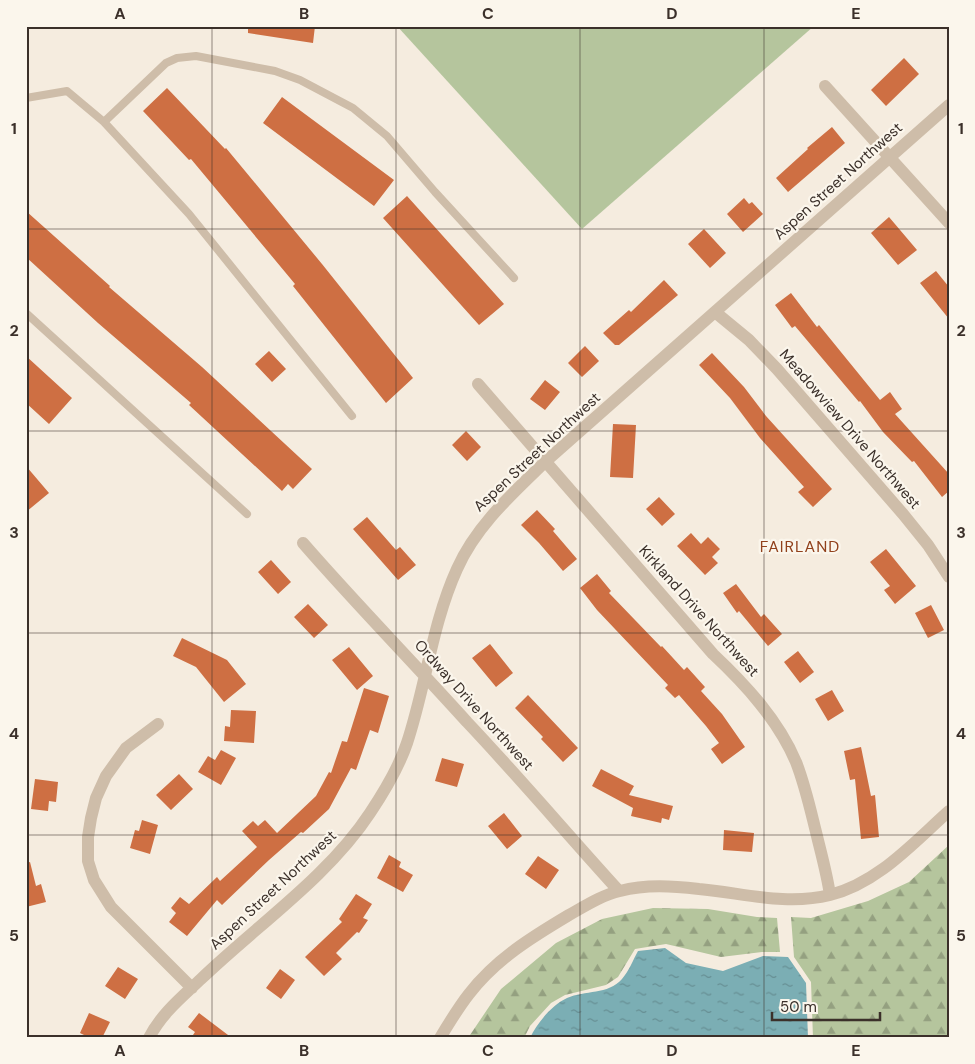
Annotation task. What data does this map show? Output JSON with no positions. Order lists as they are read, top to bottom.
{
  "streets": {
    "street": [
      "Aspen Street Northwest",
      "Meadowview Drive Northwest",
      "Kirkland Drive Northwest",
      "Ordway Drive Northwest"
    ]
  },
  "crossings": [
    ["Aspen Street Northwest", "Meadowview Drive Northwest"],
    ["Aspen Street Northwest", "Kirkland Drive Northwest"],
    ["Aspen Street Northwest", "Ordway Drive Northwest"]
  ],
  "districts": ["FAIRLAND"],
  "scale_bar": "50 m",
  "grid": {
    "columns": [
      "A",
      "B",
      "C",
      "D",
      "E"
    ],
    "rows": [
      "1",
      "2",
      "3",
      "4",
      "5"
    ]
  }
}
